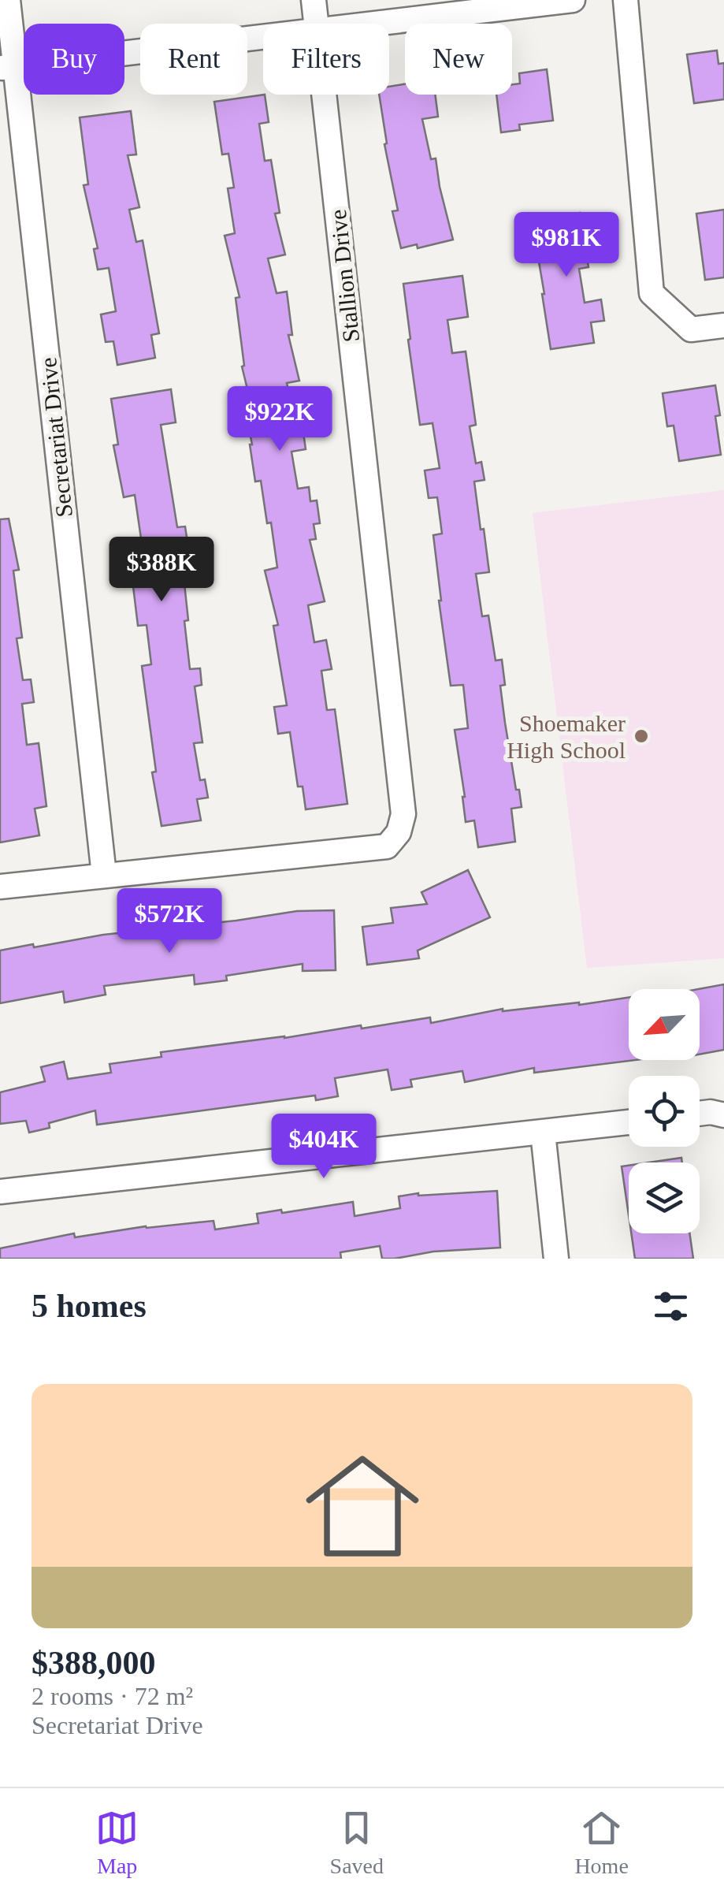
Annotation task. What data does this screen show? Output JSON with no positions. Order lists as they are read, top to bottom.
{
  "streets": {
    "street": ["Stallion Drive", "Secretariat Drive"]
  },
  "crossings": [
    ["Stallion Drive", "Secretariat Drive"]
  ],
  "places": ["Shoemaker High School"],
  "north": "bottom left",
  "page": {
    "chip": [
      "Buy",
      "Rent",
      "Filters",
      "New"
    ],
    "price": [
      "$981K",
      "$922K",
      "$388K",
      "$572K",
      "$404K"
    ],
    "heading": "5 homes",
    "list": [
      {
        "name": "$388,000",
        "note": "2 rooms · 72 m² · Secretariat Drive"
      }
    ],
    "tabs": ["Map", "Saved", "Home"]
  }
}
